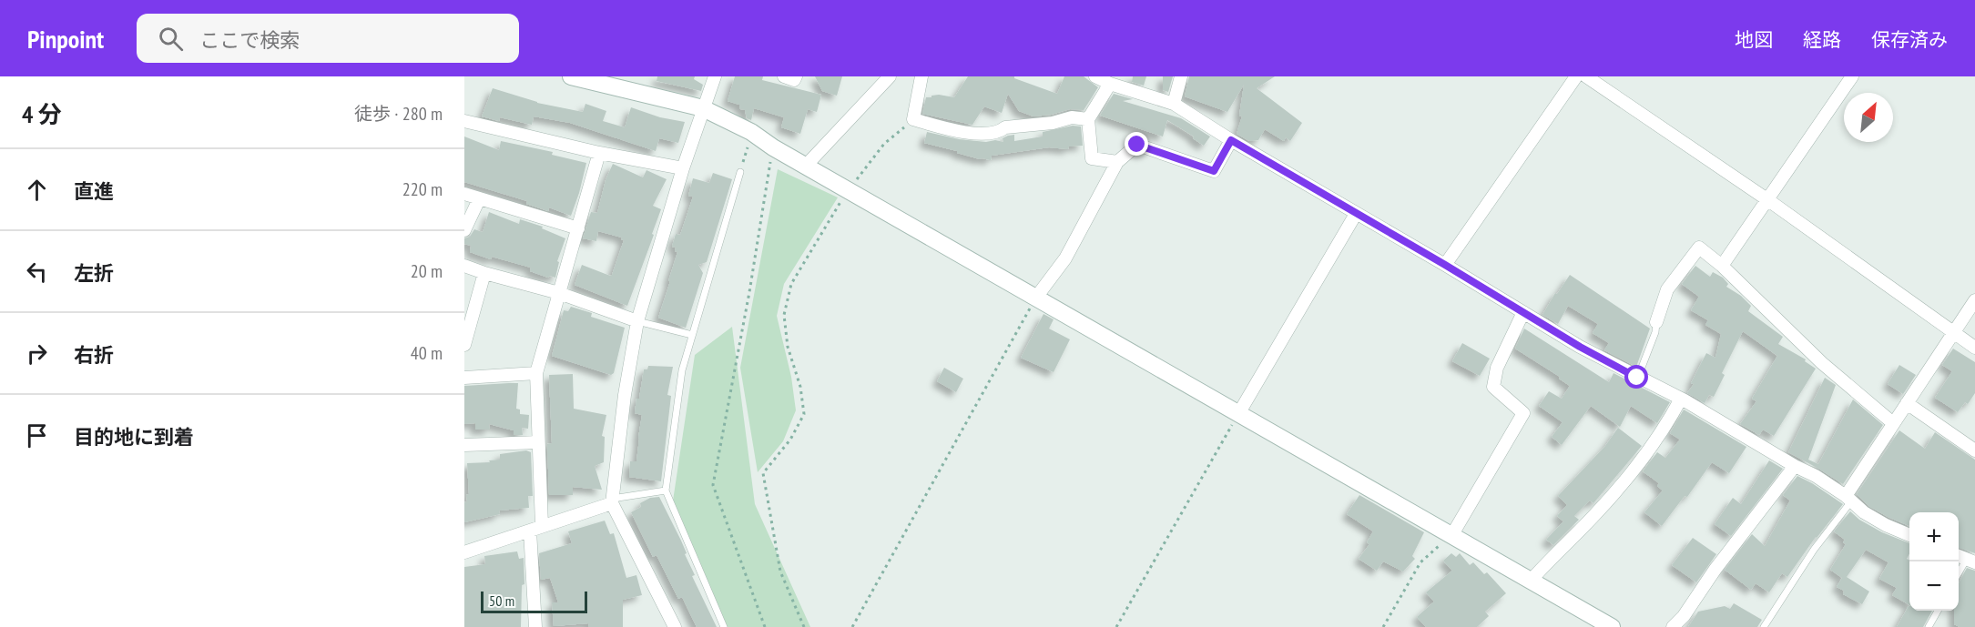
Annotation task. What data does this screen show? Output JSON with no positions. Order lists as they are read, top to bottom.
{
  "scale_bar": "50 m",
  "north": "top right",
  "page": {
    "header": "Pinpoint",
    "search": "ここで検索",
    "nav": ["地図", "経路", "保存済み"],
    "heading": ["4 分", "徒歩 · 280 m"],
    "list": [
      ["直進", "220 m"],
      ["左折", "20 m"],
      ["右折", "40 m"],
      "目的地に到着"
    ],
    "map_buttons": ["+", "−"],
    "scale": "50 m"
  }
}
